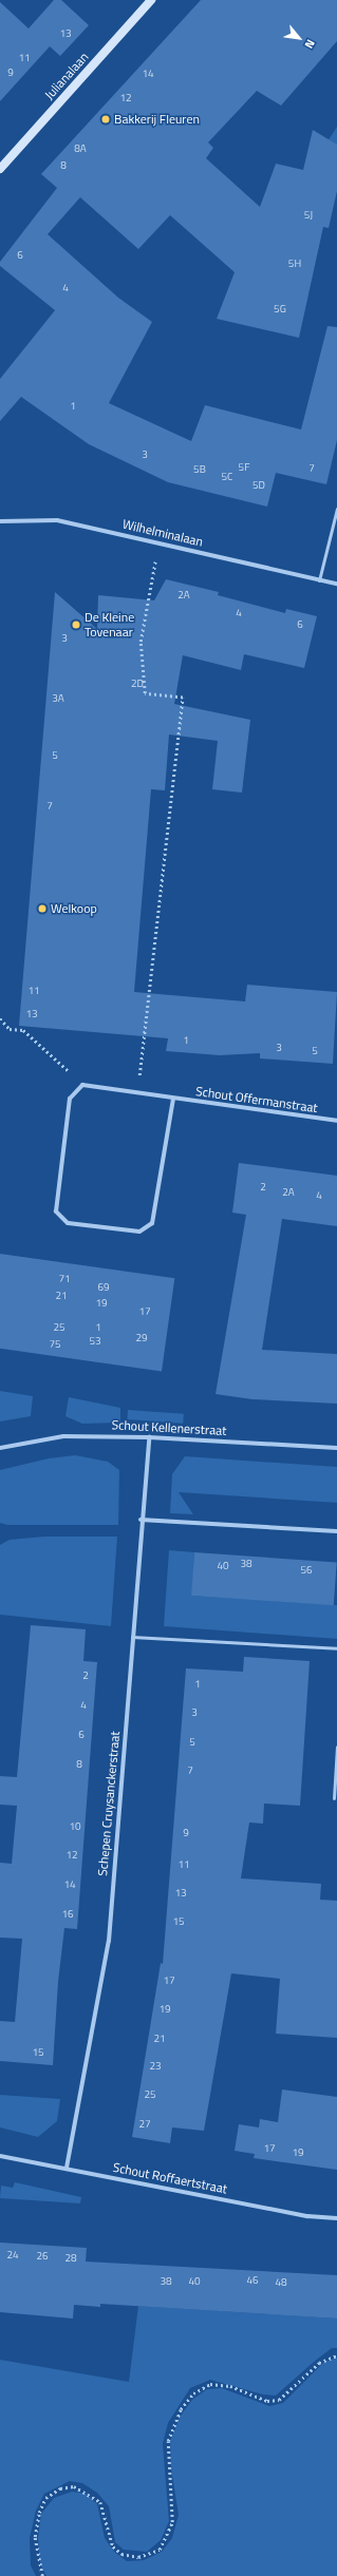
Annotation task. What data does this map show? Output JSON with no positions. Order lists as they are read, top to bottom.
{
  "streets": {
    "street": [
      "Julianalaan",
      "Wilhelminalaan",
      "Schout Offermanstraat",
      "Schout Kellenerstraat",
      "Schepen Cruysanckerstraat",
      "Schout Roffaertstraat"
    ]
  },
  "crossings": [
    ["Schout Kellenerstraat", "Schepen Cruysanckerstraat"],
    ["Schepen Cruysanckerstraat", "Schout Roffaertstraat"]
  ],
  "places": ["Bakkerij Fleuren", "De Kleine Tovenaar", "Welkoop"],
  "house_numbers": [
    "13",
    "11",
    "9",
    "14",
    "12",
    "8A",
    "8",
    "5J",
    "6",
    "5H",
    "4",
    "5G",
    "1",
    "3",
    "5F",
    "7",
    "5B",
    "5C",
    "5D",
    "2A",
    "4",
    "6",
    "3",
    "2D",
    "3A",
    "5",
    "7",
    "11",
    "13",
    "1",
    "3",
    "5",
    "2",
    "2A",
    "4",
    "71",
    "69",
    "21",
    "19",
    "17",
    "25",
    "1",
    "29",
    "53",
    "75",
    "38",
    "40",
    "56",
    "2",
    "1",
    "4",
    "3",
    "6",
    "5",
    "8",
    "7",
    "10",
    "9",
    "12",
    "11",
    "14",
    "13",
    "16",
    "15",
    "17",
    "19",
    "21",
    "15",
    "23",
    "25",
    "27",
    "17",
    "19",
    "24",
    "26",
    "28",
    "46",
    "38",
    "40",
    "48"
  ],
  "north": "bottom right"
}
